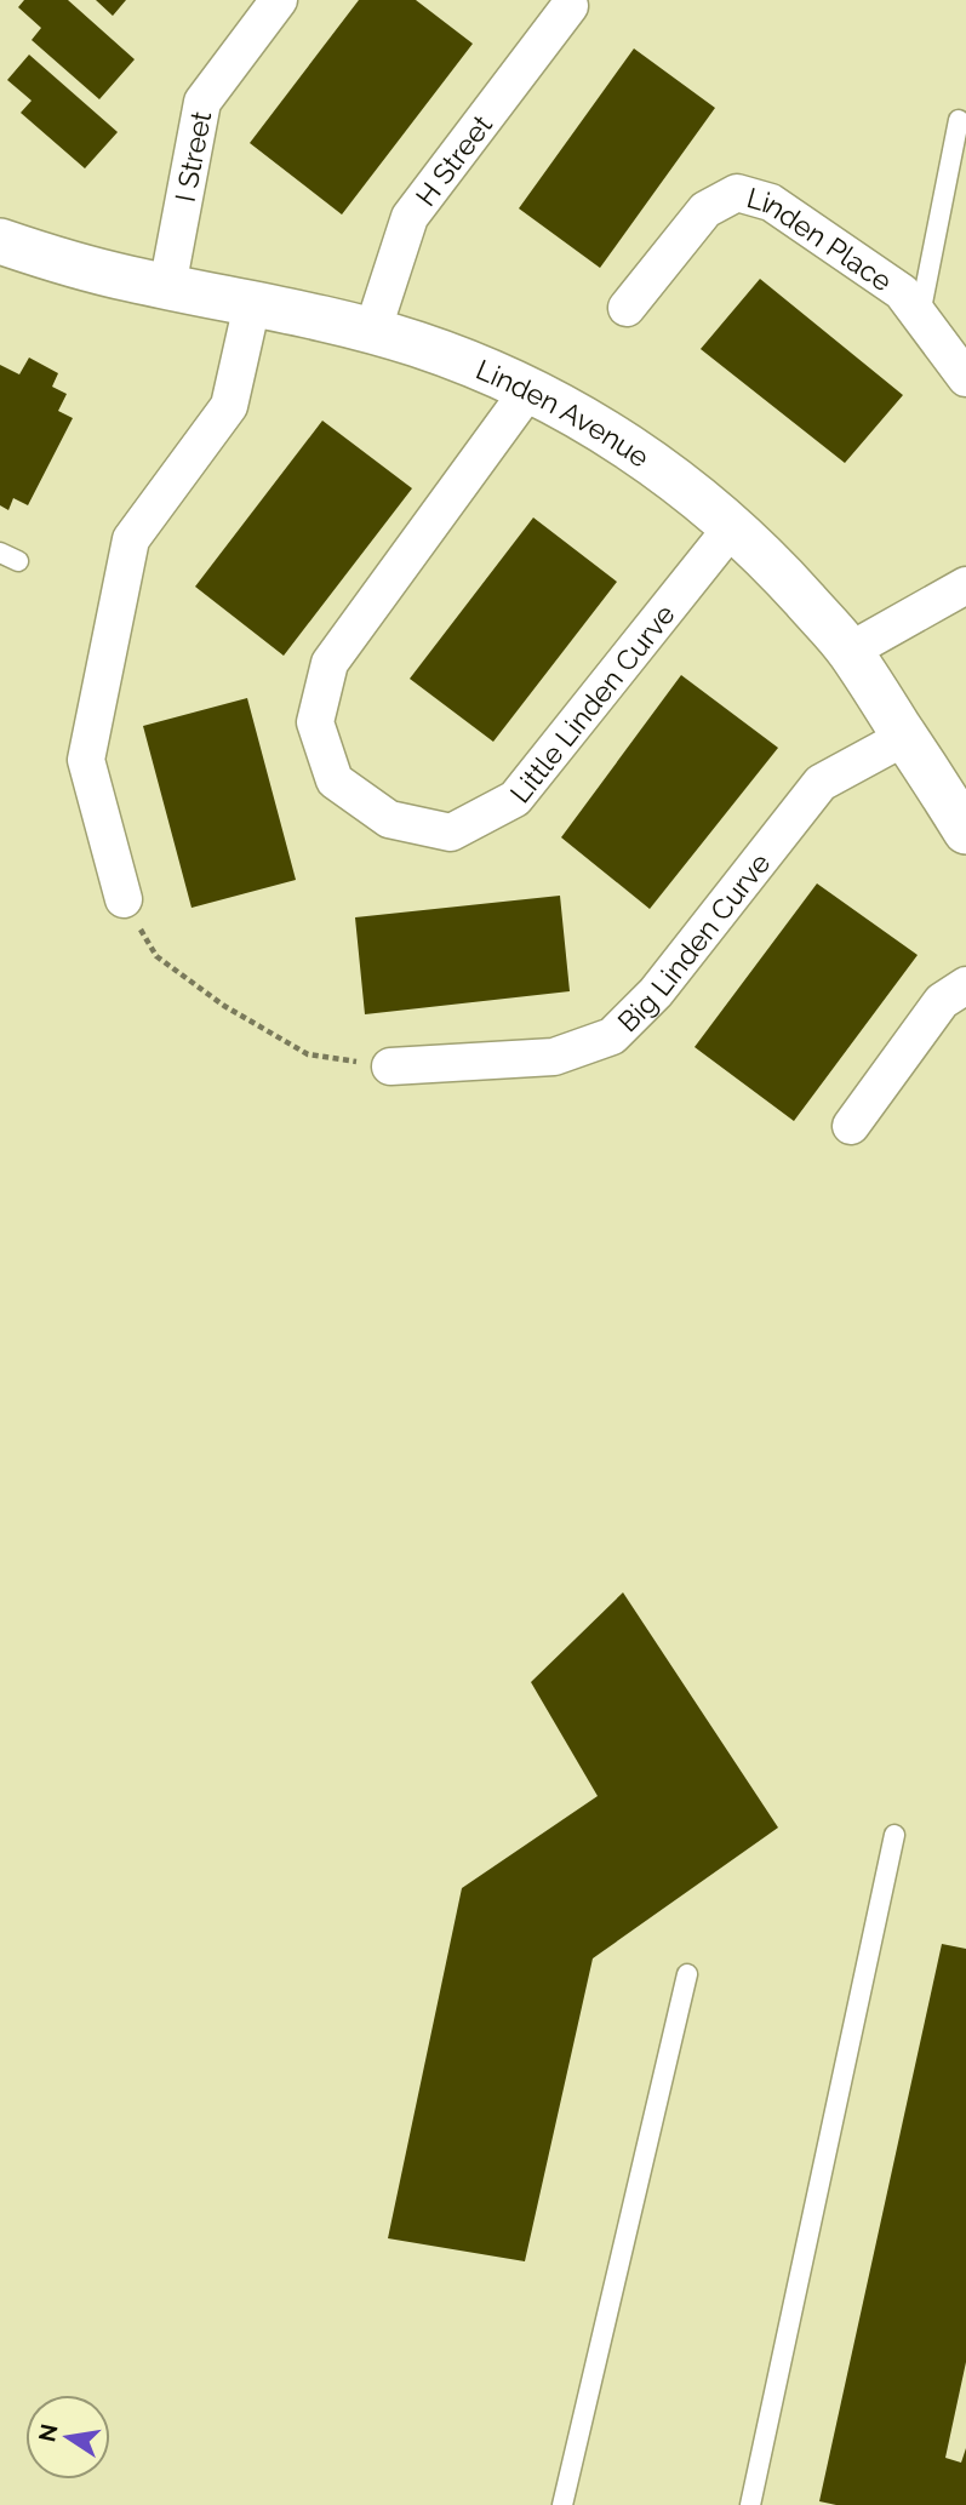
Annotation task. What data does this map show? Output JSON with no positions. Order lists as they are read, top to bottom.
{
  "streets": {
    "street": [
      "I Street",
      "H Street",
      "Linden Place",
      "Linden Avenue",
      "Little Linden Curve",
      "Big Linden Curve"
    ]
  },
  "crossings": [
    ["I Street", "Linden Avenue"],
    ["H Street", "Linden Avenue"],
    ["Linden Avenue", "Little Linden Curve"],
    ["Linden Avenue", "Big Linden Curve"]
  ],
  "north": "left"
}
